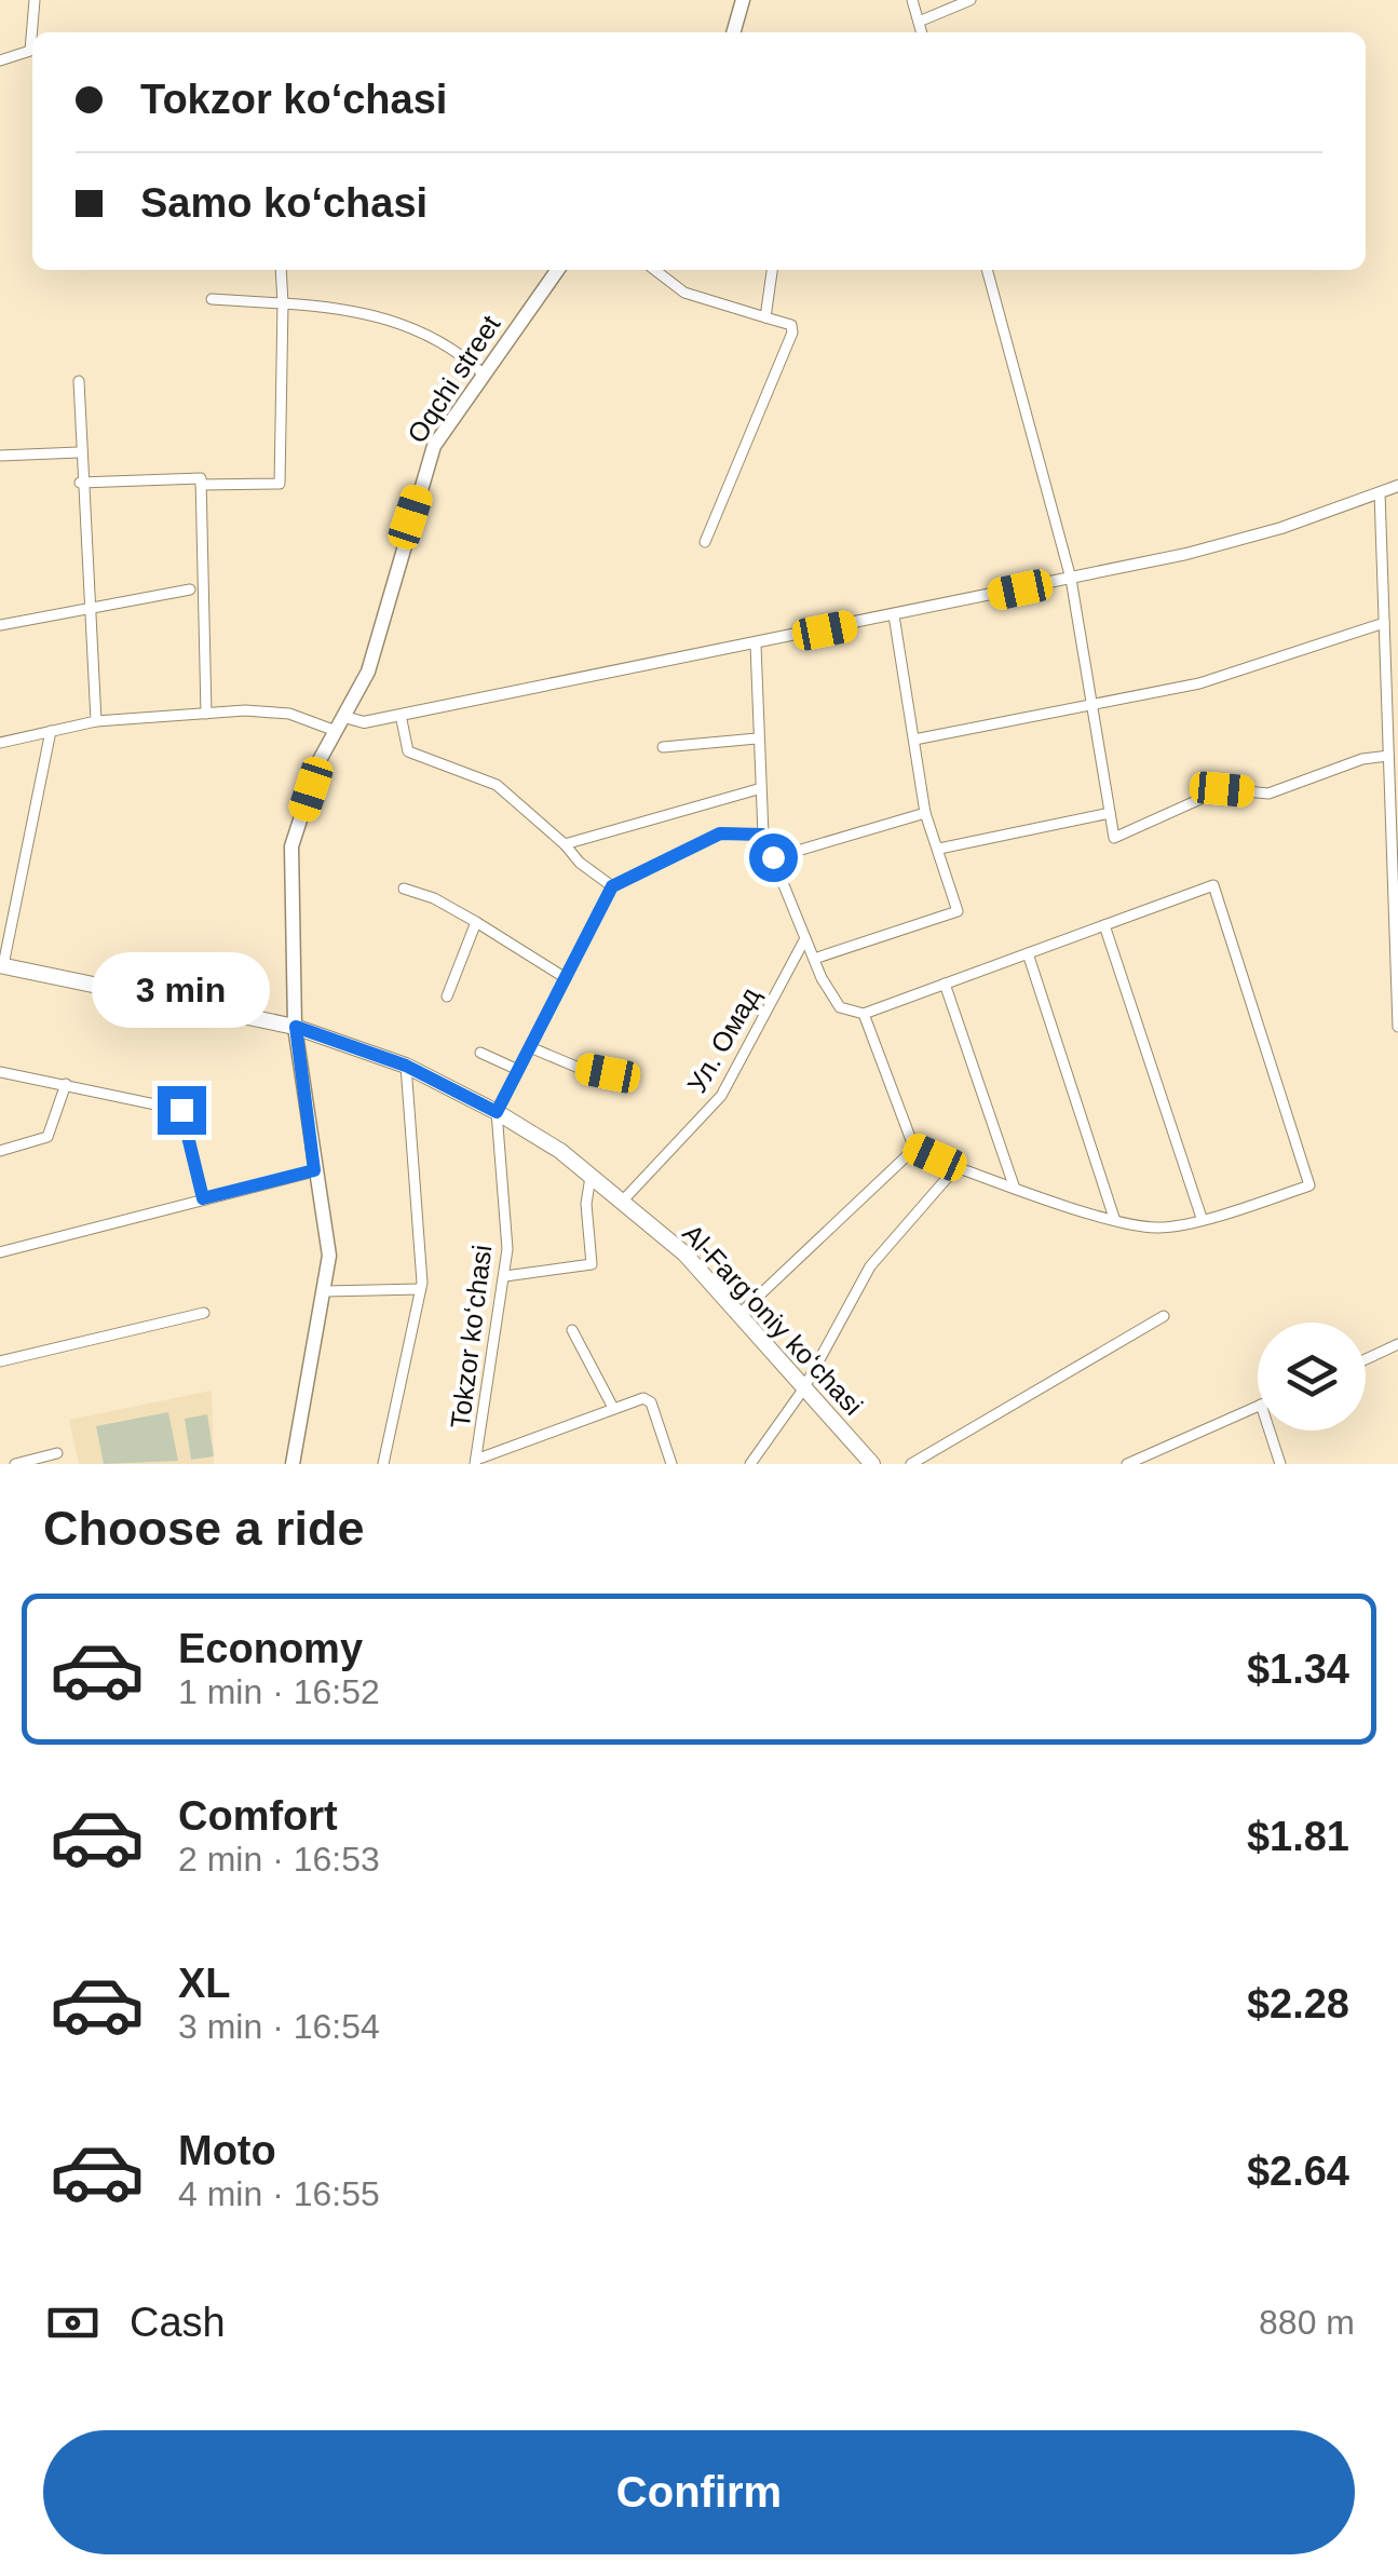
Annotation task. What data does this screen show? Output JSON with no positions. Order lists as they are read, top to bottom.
{
  "streets": {
    "main road": ["Oqchi street", "Al-Fargʻoniy koʻchasi"],
    "street": ["Ул. Омад", "Tokzor koʻchasi"]
  },
  "crossings": [
    ["Oqchi street", "Al-Fargʻoniy koʻchasi"],
    ["Ул. Омад", "Al-Fargʻoniy koʻchasi"],
    ["Al-Fargʻoniy koʻchasi", "Tokzor koʻchasi"]
  ],
  "page": {
    "banner": ["Tokzor koʻchasi", "Samo koʻchasi"],
    "bubble": "3 min",
    "heading": "Choose a ride",
    "list": [
      {
        "name": "Economy",
        "note": "1 min · 16:52",
        "value": "$1.34"
      },
      {
        "name": "Comfort",
        "note": "2 min · 16:53",
        "value": "$1.81"
      },
      {
        "name": "XL",
        "note": "3 min · 16:54",
        "value": "$2.28"
      },
      {
        "name": "Moto",
        "note": "4 min · 16:55",
        "value": "$2.64"
      }
    ],
    "pay": ["Cash", "880 m"],
    "buttons": "Confirm"
  }
}
